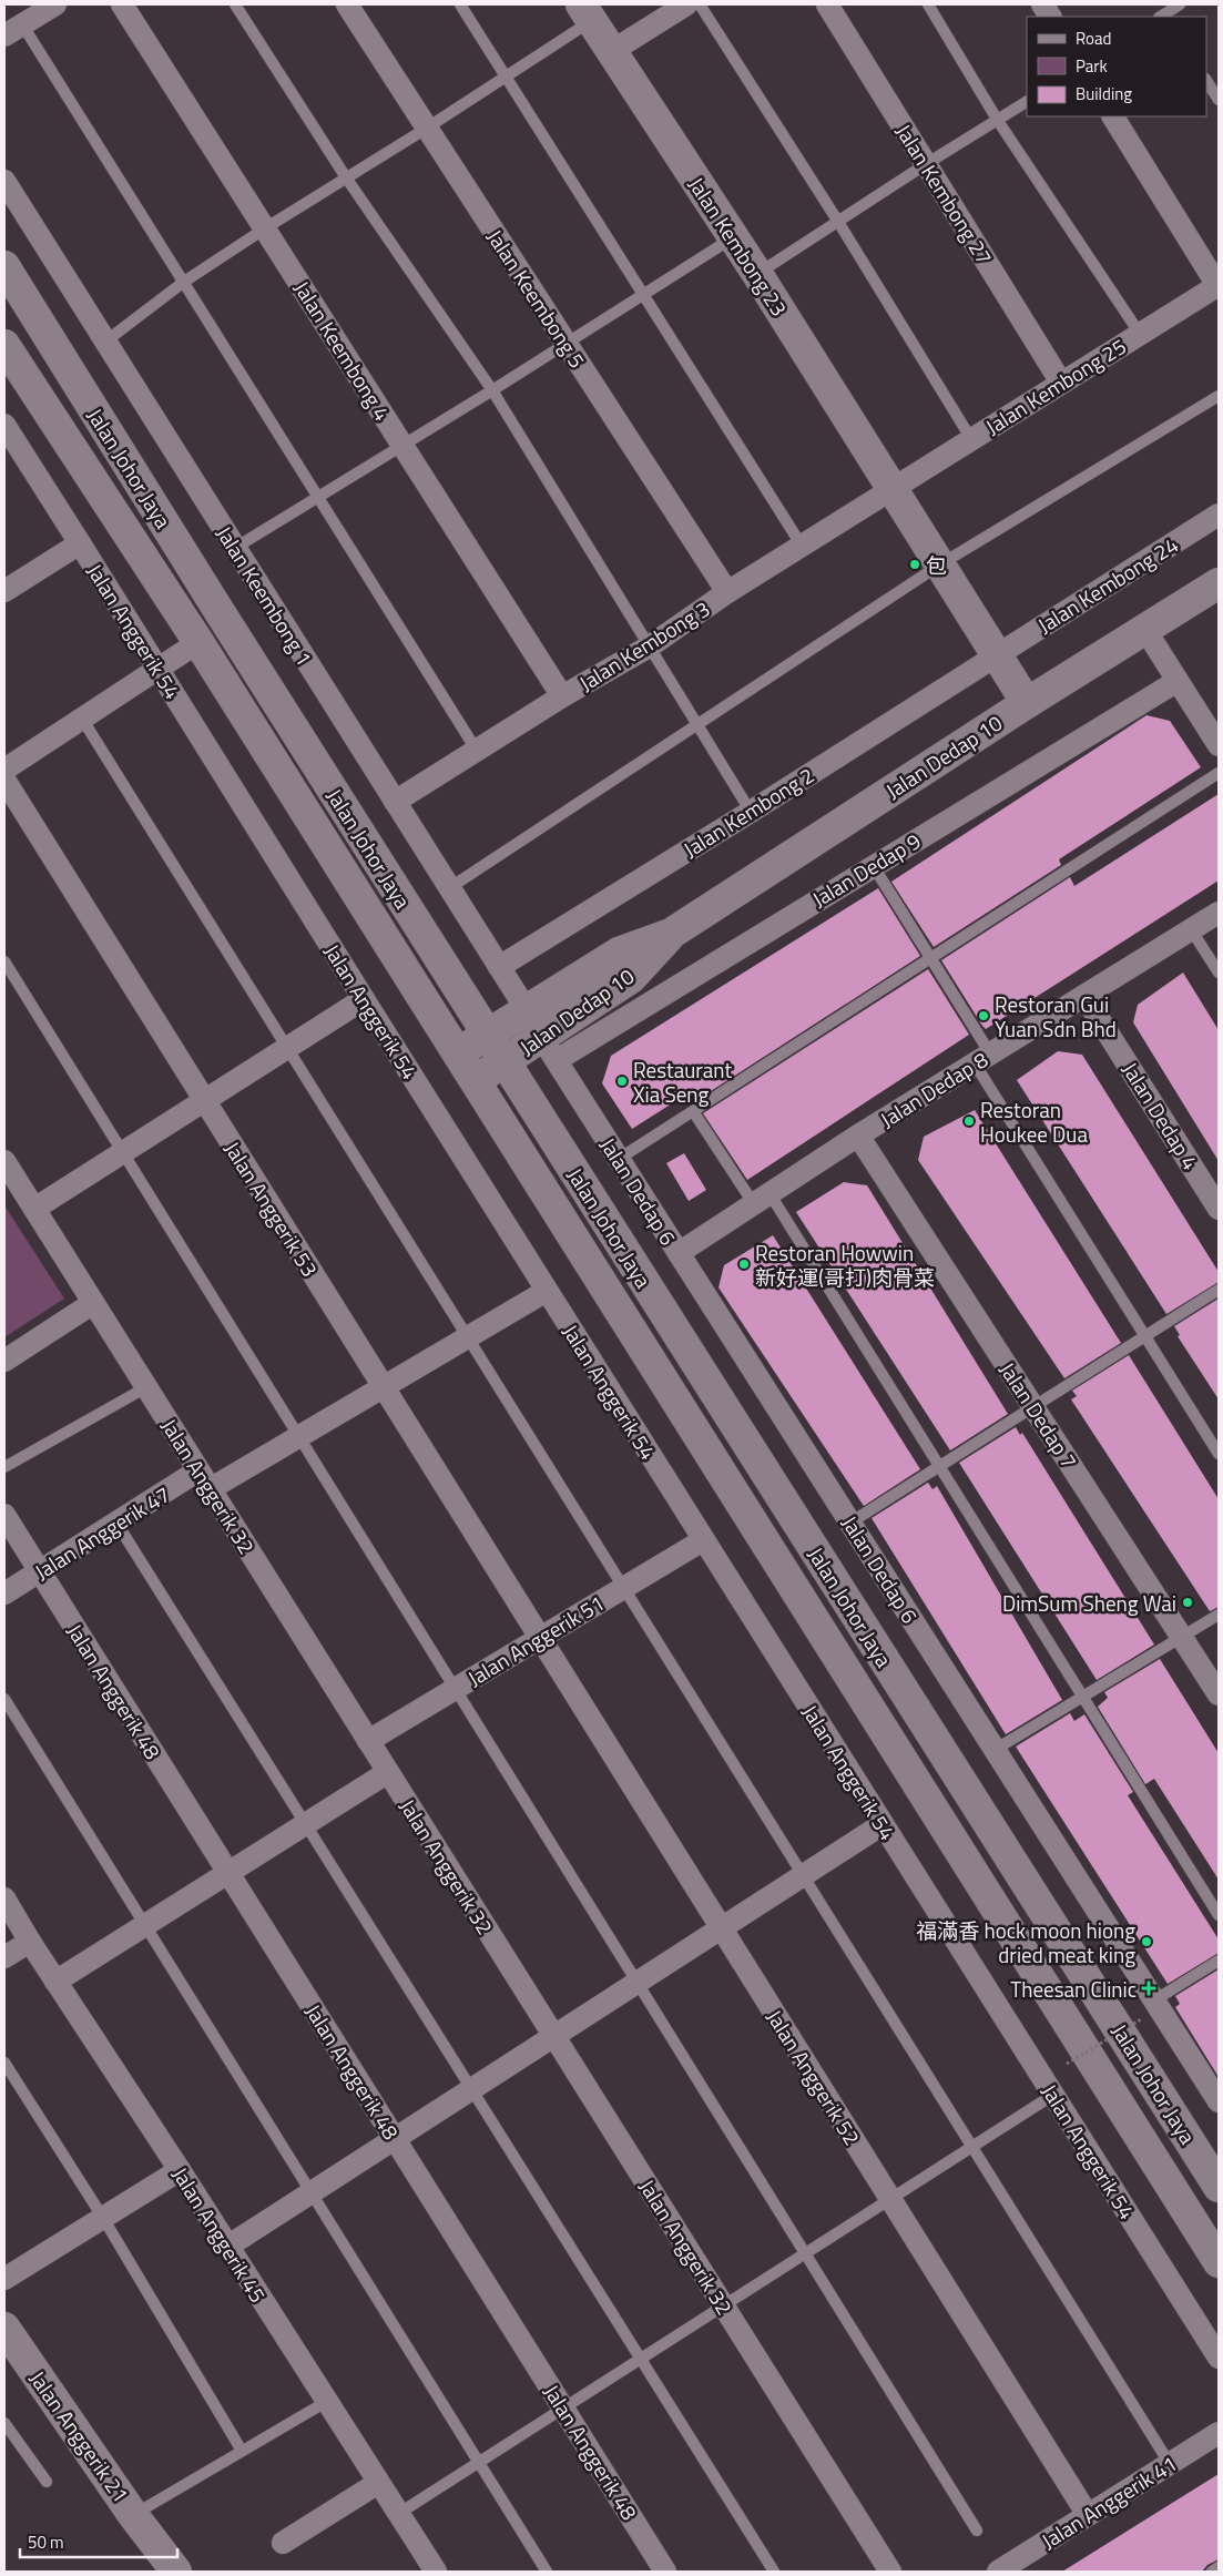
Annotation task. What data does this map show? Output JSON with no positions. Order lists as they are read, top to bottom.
{
  "streets": {
    "main road": [
      "Jalan Kembong 23",
      "Jalan Johor Jaya",
      "Jalan Dedap 10",
      "Jalan Anggerik 21"
    ],
    "street": [
      "Jalan Kembong 27",
      "Jalan Keembong 5",
      "Jalan Keembong 4",
      "Jalan Kembong 25",
      "Jalan Kembong 24",
      "Jalan Keembong 1",
      "Jalan Anggerik 54",
      "Jalan Kembong 3",
      "Jalan Kembong 2",
      "Jalan Dedap 9",
      "Jalan Dedap 8",
      "Jalan Dedap 4",
      "Jalan Dedap 6",
      "Jalan Anggerik 53",
      "Jalan Dedap 7",
      "Jalan Anggerik 32",
      "Jalan Anggerik 47",
      "Jalan Anggerik 51",
      "Jalan Anggerik 48",
      "Jalan Anggerik 52",
      "Jalan Anggerik 45",
      "Jalan Anggerik 41"
    ]
  },
  "crossings": [
    ["Jalan Kembong 27", "Jalan Kembong 25"],
    ["Jalan Kembong 23", "Jalan Kembong 25"],
    ["Jalan Kembong 23", "Jalan Kembong 24"],
    ["Jalan Kembong 23", "Jalan Kembong 3"],
    ["Jalan Kembong 23", "Jalan Dedap 10"],
    ["Jalan Kembong 23", "Jalan Kembong 2"],
    ["Jalan Keembong 5", "Jalan Kembong 3"],
    ["Jalan Keembong 4", "Jalan Kembong 3"],
    ["Jalan Kembong 25", "Jalan Kembong 3"],
    ["Jalan Johor Jaya", "Jalan Dedap 10"],
    ["Jalan Kembong 24", "Jalan Kembong 2"],
    ["Jalan Keembong 1", "Jalan Kembong 3"],
    ["Jalan Keembong 1", "Jalan Dedap 10"],
    ["Jalan Keembong 1", "Jalan Kembong 2"],
    ["Jalan Anggerik 54", "Jalan Anggerik 47"],
    ["Jalan Anggerik 54", "Jalan Anggerik 51"],
    ["Jalan Dedap 10", "Jalan Dedap 9"],
    ["Jalan Dedap 10", "Jalan Dedap 6"],
    ["Jalan Dedap 9", "Jalan Dedap 6"],
    ["Jalan Dedap 8", "Jalan Dedap 4"],
    ["Jalan Dedap 8", "Jalan Dedap 6"],
    ["Jalan Dedap 8", "Jalan Dedap 7"],
    ["Jalan Anggerik 53", "Jalan Anggerik 47"],
    ["Jalan Anggerik 53", "Jalan Anggerik 51"],
    ["Jalan Anggerik 53", "Jalan Anggerik 52"],
    ["Jalan Anggerik 32", "Jalan Anggerik 47"],
    ["Jalan Anggerik 32", "Jalan Anggerik 51"],
    ["Jalan Anggerik 47", "Jalan Anggerik 48"],
    ["Jalan Anggerik 51", "Jalan Anggerik 52"],
    ["Jalan Anggerik 52", "Jalan Anggerik 41"]
  ],
  "places": {
    "other": [
      "包",
      "Restoran Gui Yuan Sdn Bhd",
      "Restaurant Xia Seng",
      "Restoran Houkee Dua",
      "Restoran Howwin 新好運(哥打)肉骨菜",
      "DimSum Sheng Wai",
      "福滿香 hock moon hiong dried meat king"
    ],
    "health": ["Theesan Clinic"]
  },
  "legend": ["Road", "Park", "Building"],
  "scale_bar": "50 m"
}
